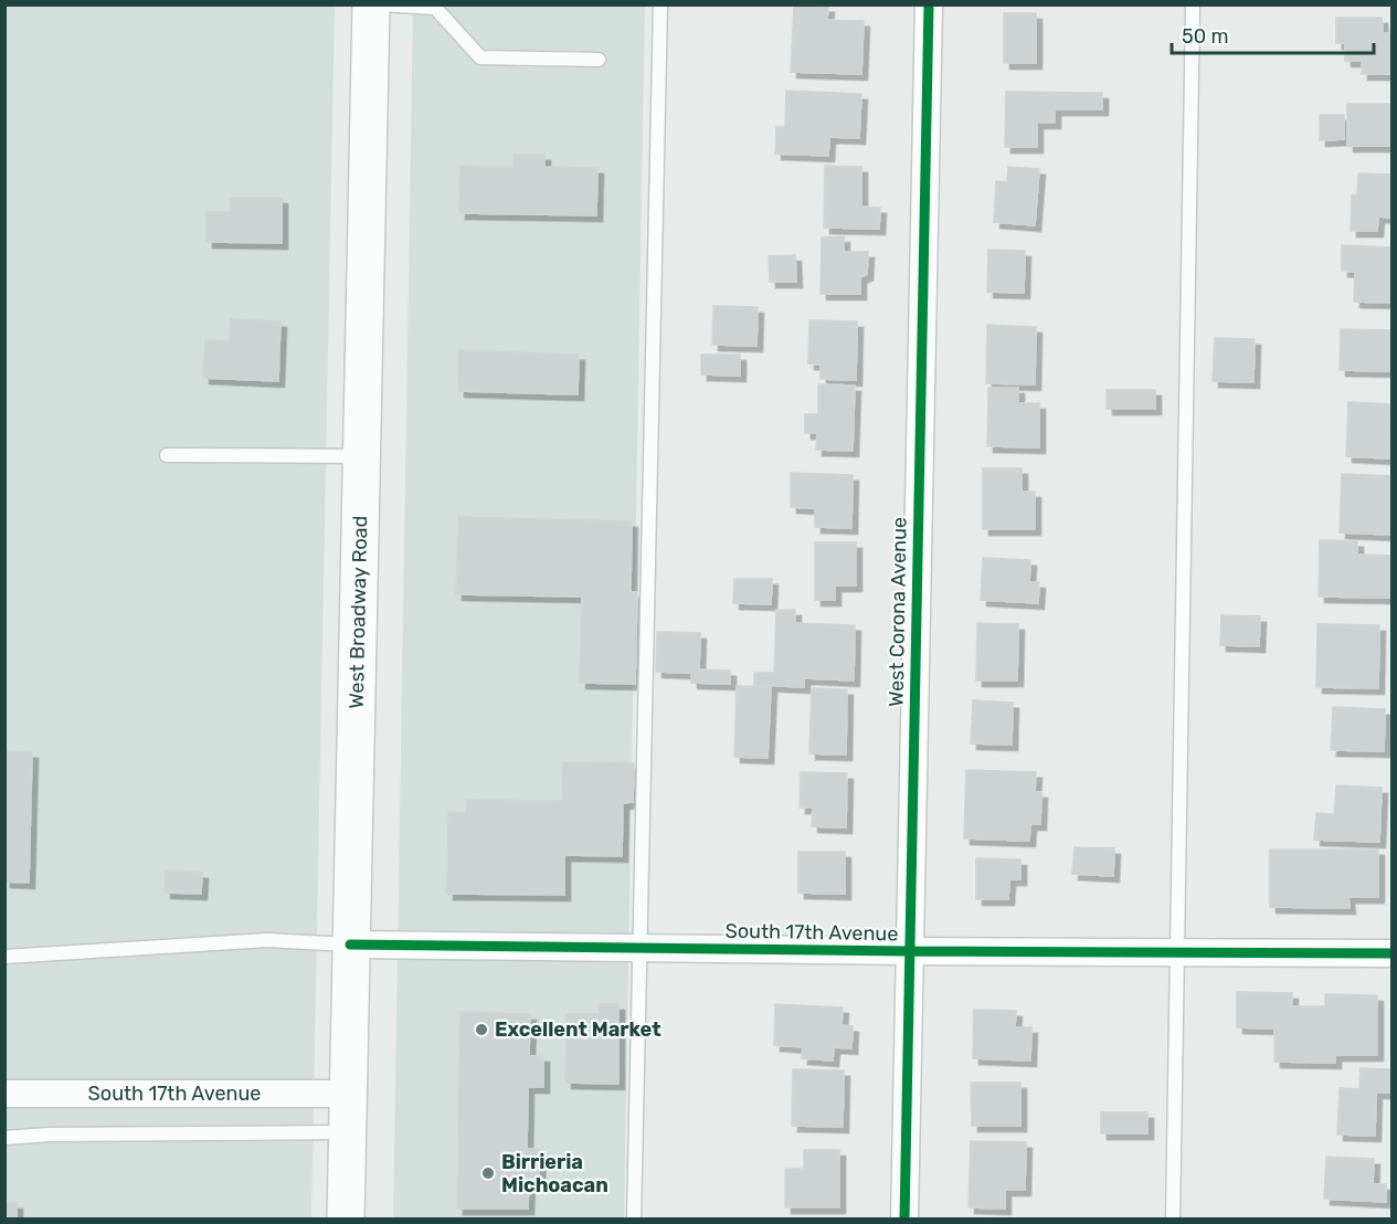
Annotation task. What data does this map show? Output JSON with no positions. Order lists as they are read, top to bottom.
{
  "streets": {
    "main road": ["West Broadway Road"],
    "street": ["West Corona Avenue", "South 17th Avenue"]
  },
  "crossings": [
    ["West Broadway Road", "South 17th Avenue"],
    ["West Corona Avenue", "South 17th Avenue"]
  ],
  "places": ["Excellent Market", "Birrieria Michoacan"],
  "scale_bar": "50 m"
}
